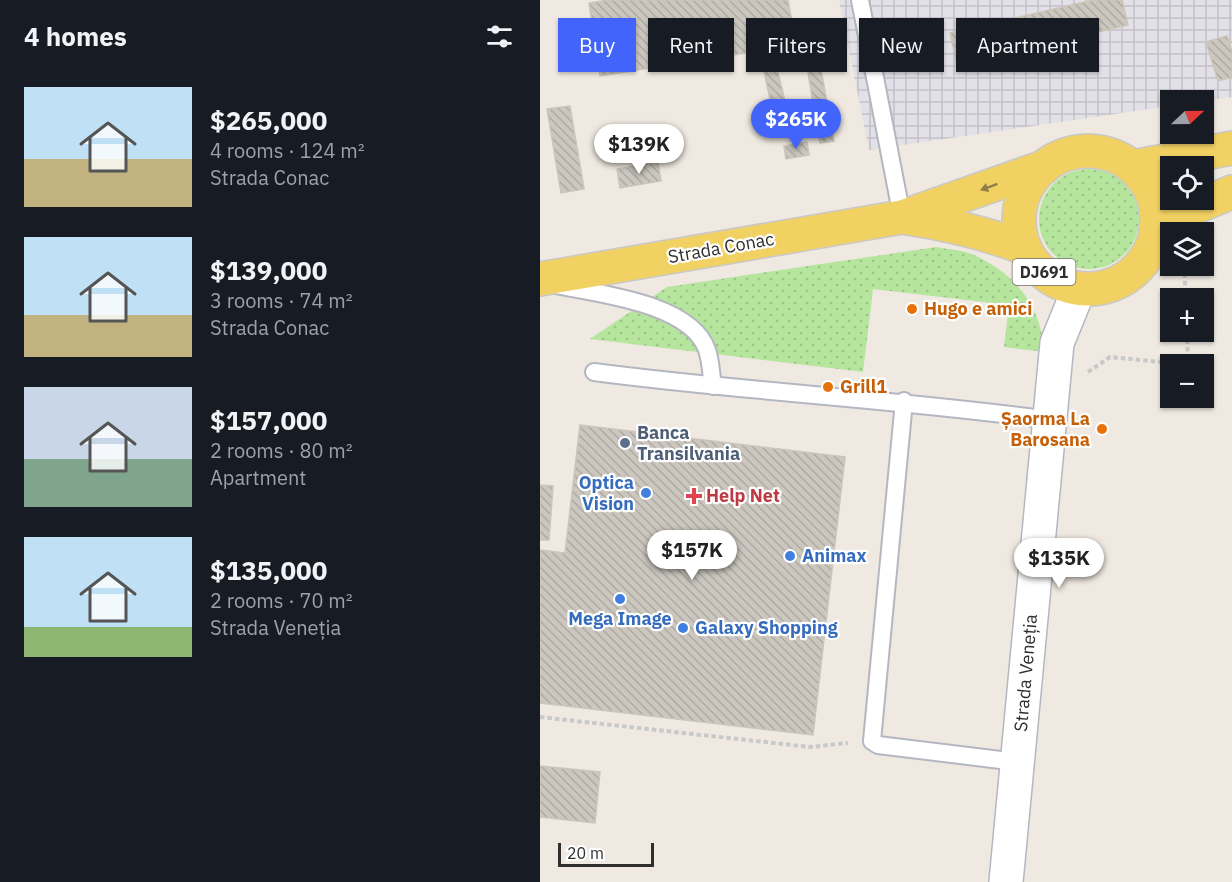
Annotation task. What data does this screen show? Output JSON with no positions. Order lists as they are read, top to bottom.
{
  "streets": {
    "main road": ["Strada Conac", "DJ691"],
    "street": ["Strada Veneția"]
  },
  "crossings": [
    ["Strada Conac", "DJ691"],
    ["Strada Conac", "Strada Veneția"],
    ["DJ691", "Strada Veneția"]
  ],
  "places": {
    "other": [
      "Hugo e amici",
      "Grill1",
      "Șaorma La Barosana",
      "Banca Transilvania",
      "Optica Vision",
      "Animax",
      "Mega Image",
      "Galaxy Shopping"
    ],
    "health": ["Help Net"]
  },
  "scale_bar": "20 m",
  "north": "right",
  "page": {
    "heading": "4 homes",
    "chip": [
      "Buy",
      "Rent",
      "Filters",
      "New",
      "Apartment"
    ],
    "list": [
      {
        "name": "$265,000",
        "note": "4 rooms · 124 m² · Strada Conac"
      },
      {
        "name": "$139,000",
        "note": "3 rooms · 74 m² · Strada Conac"
      },
      {
        "name": "$157,000",
        "note": "2 rooms · 80 m² · Apartment"
      },
      {
        "name": "$135,000",
        "note": "2 rooms · 70 m² · Strada Veneția"
      }
    ],
    "map_buttons": ["+", "−"],
    "price": [
      "$265K",
      "$139K",
      "$157K",
      "$135K"
    ],
    "scale": "20 m"
  }
}
